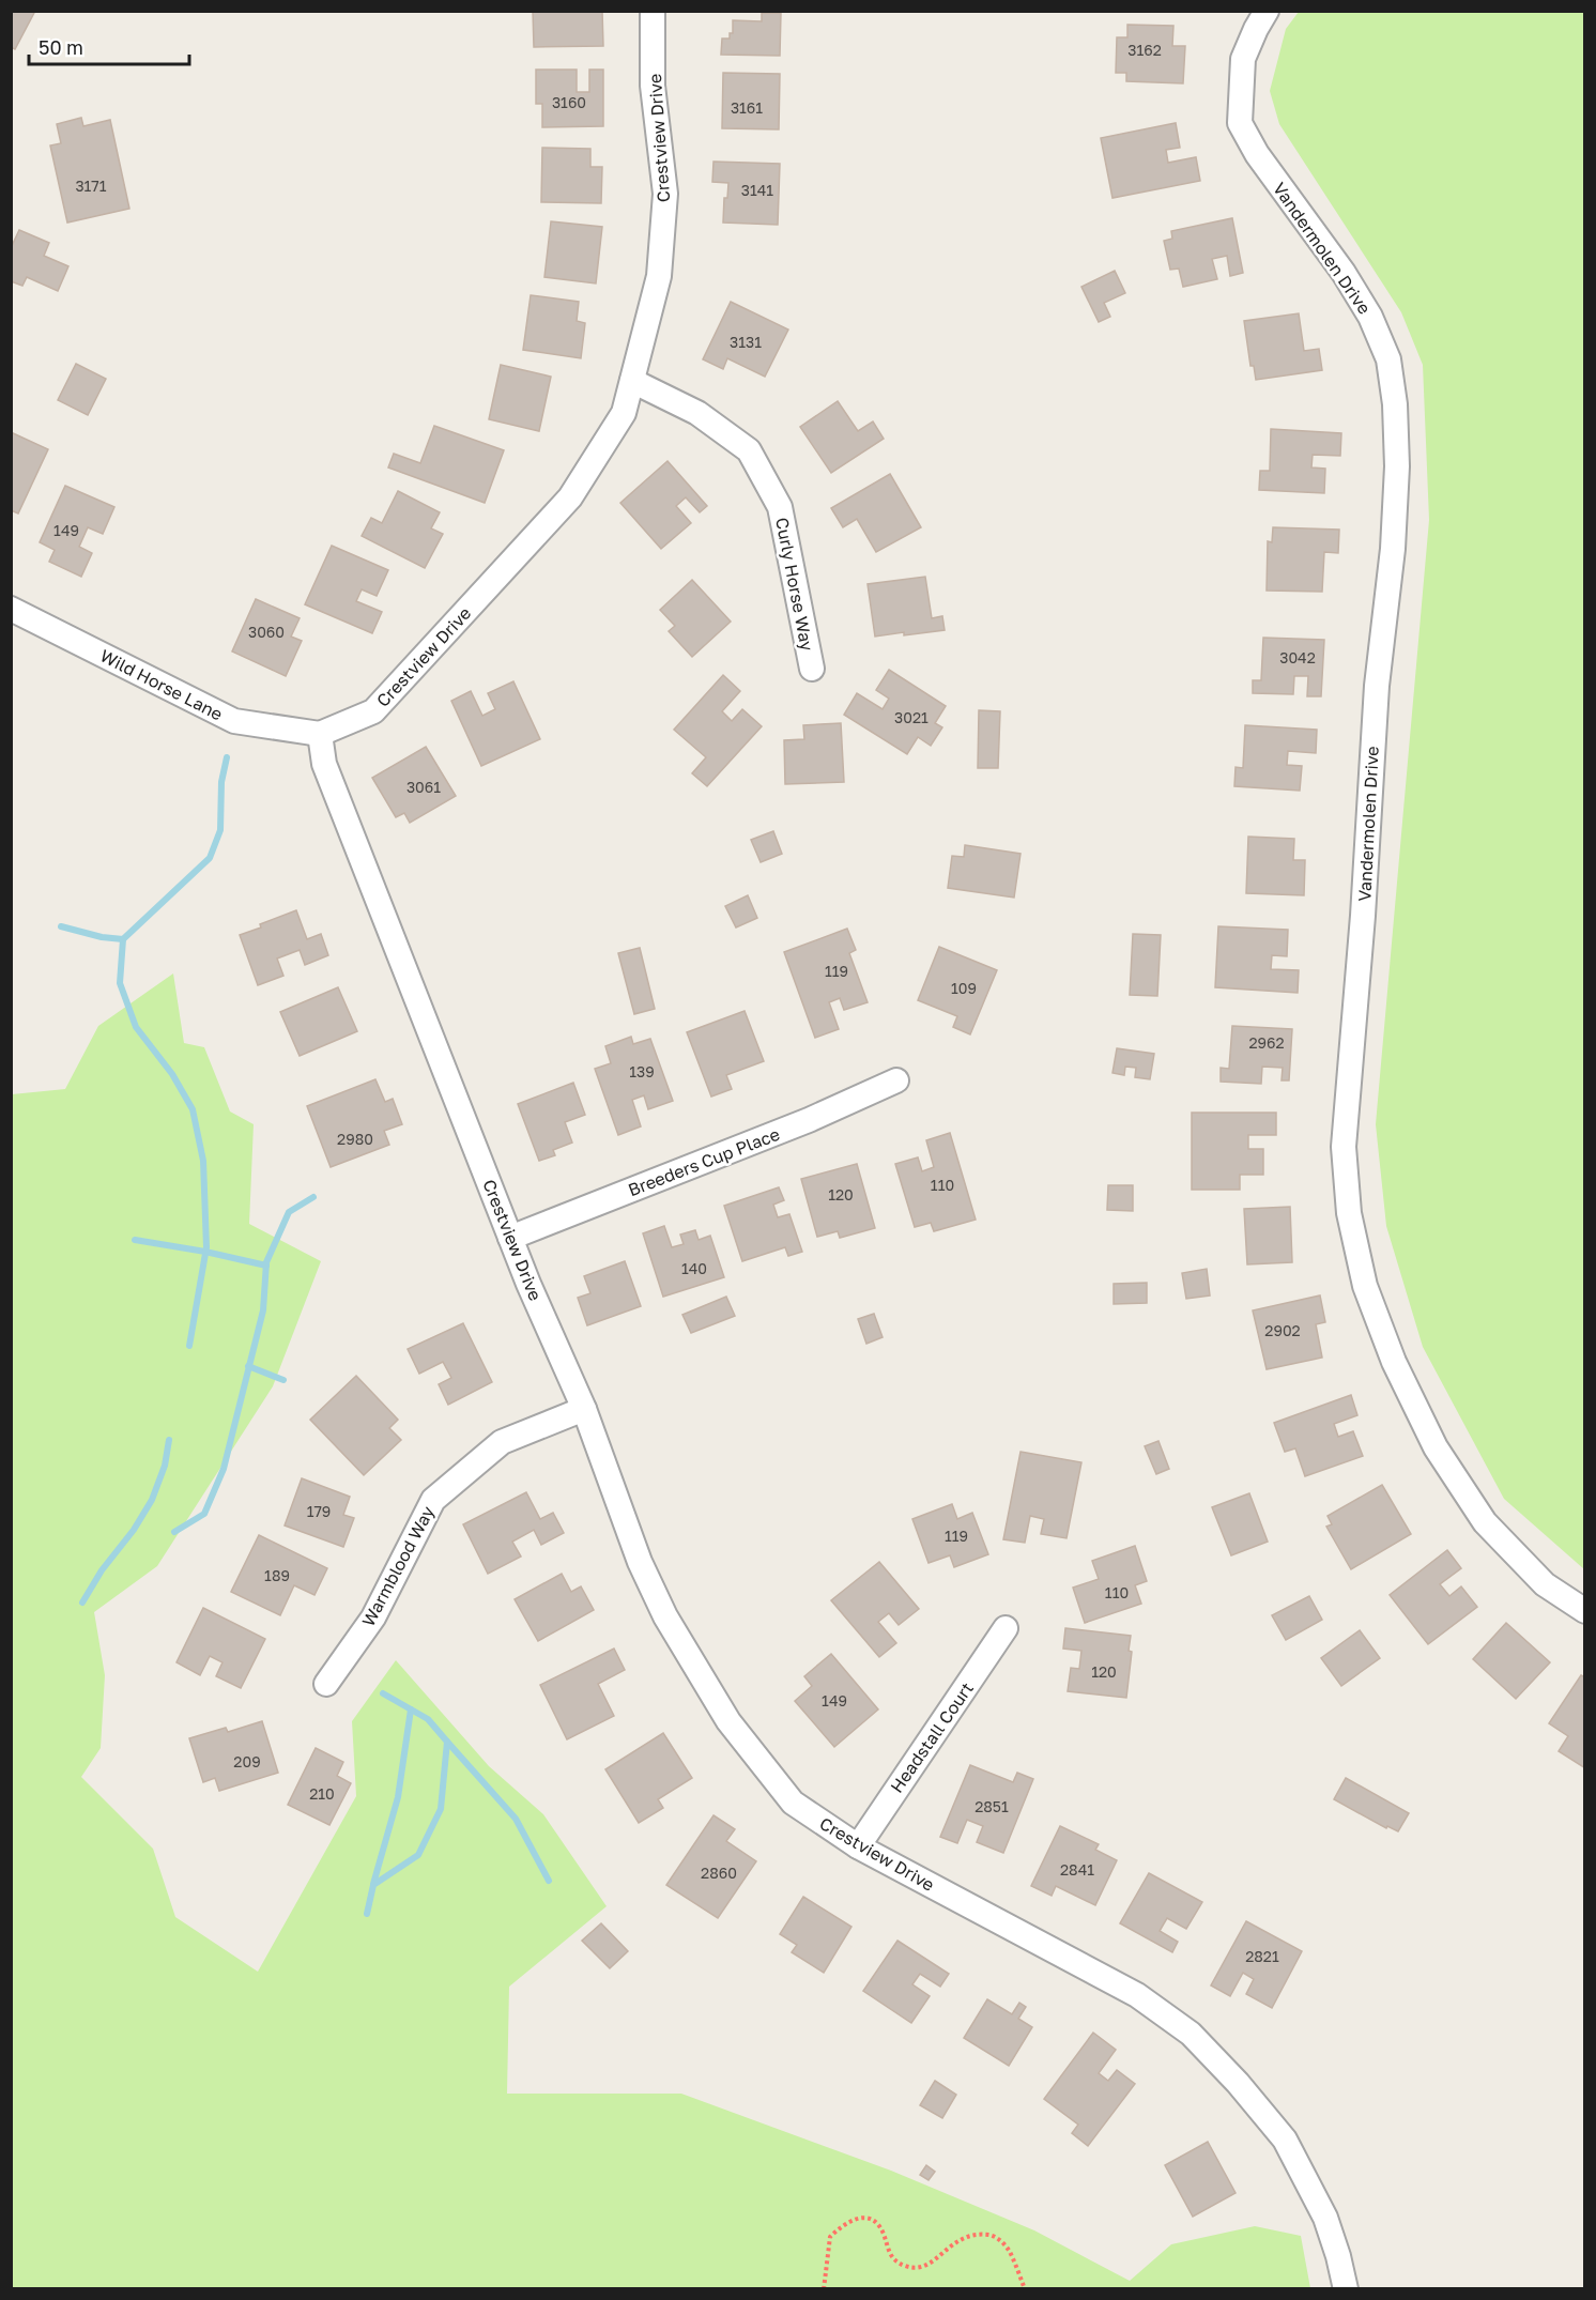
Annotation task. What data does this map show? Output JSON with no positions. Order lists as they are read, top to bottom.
{
  "streets": {
    "street": [
      "Crestview Drive",
      "Vandermolen Drive",
      "Curly Horse Way",
      "Wild Horse Lane",
      "Breeders Cup Place",
      "Warmblood Way",
      "Headstall Court"
    ]
  },
  "crossings": [
    ["Crestview Drive", "Curly Horse Way"],
    ["Crestview Drive", "Wild Horse Lane"],
    ["Crestview Drive", "Breeders Cup Place"],
    ["Crestview Drive", "Warmblood Way"],
    ["Crestview Drive", "Headstall Court"]
  ],
  "house_numbers": [
    "3162",
    "3160",
    "3161",
    "3171",
    "3141",
    "3131",
    "149",
    "3060",
    "3042",
    "3021",
    "3061",
    "119",
    "109",
    "2962",
    "139",
    "2980",
    "110",
    "120",
    "140",
    "2902",
    "179",
    "119",
    "189",
    "110",
    "120",
    "149",
    "209",
    "210",
    "2851",
    "2841",
    "2860",
    "2821"
  ],
  "scale_bar": "50 m"
}
